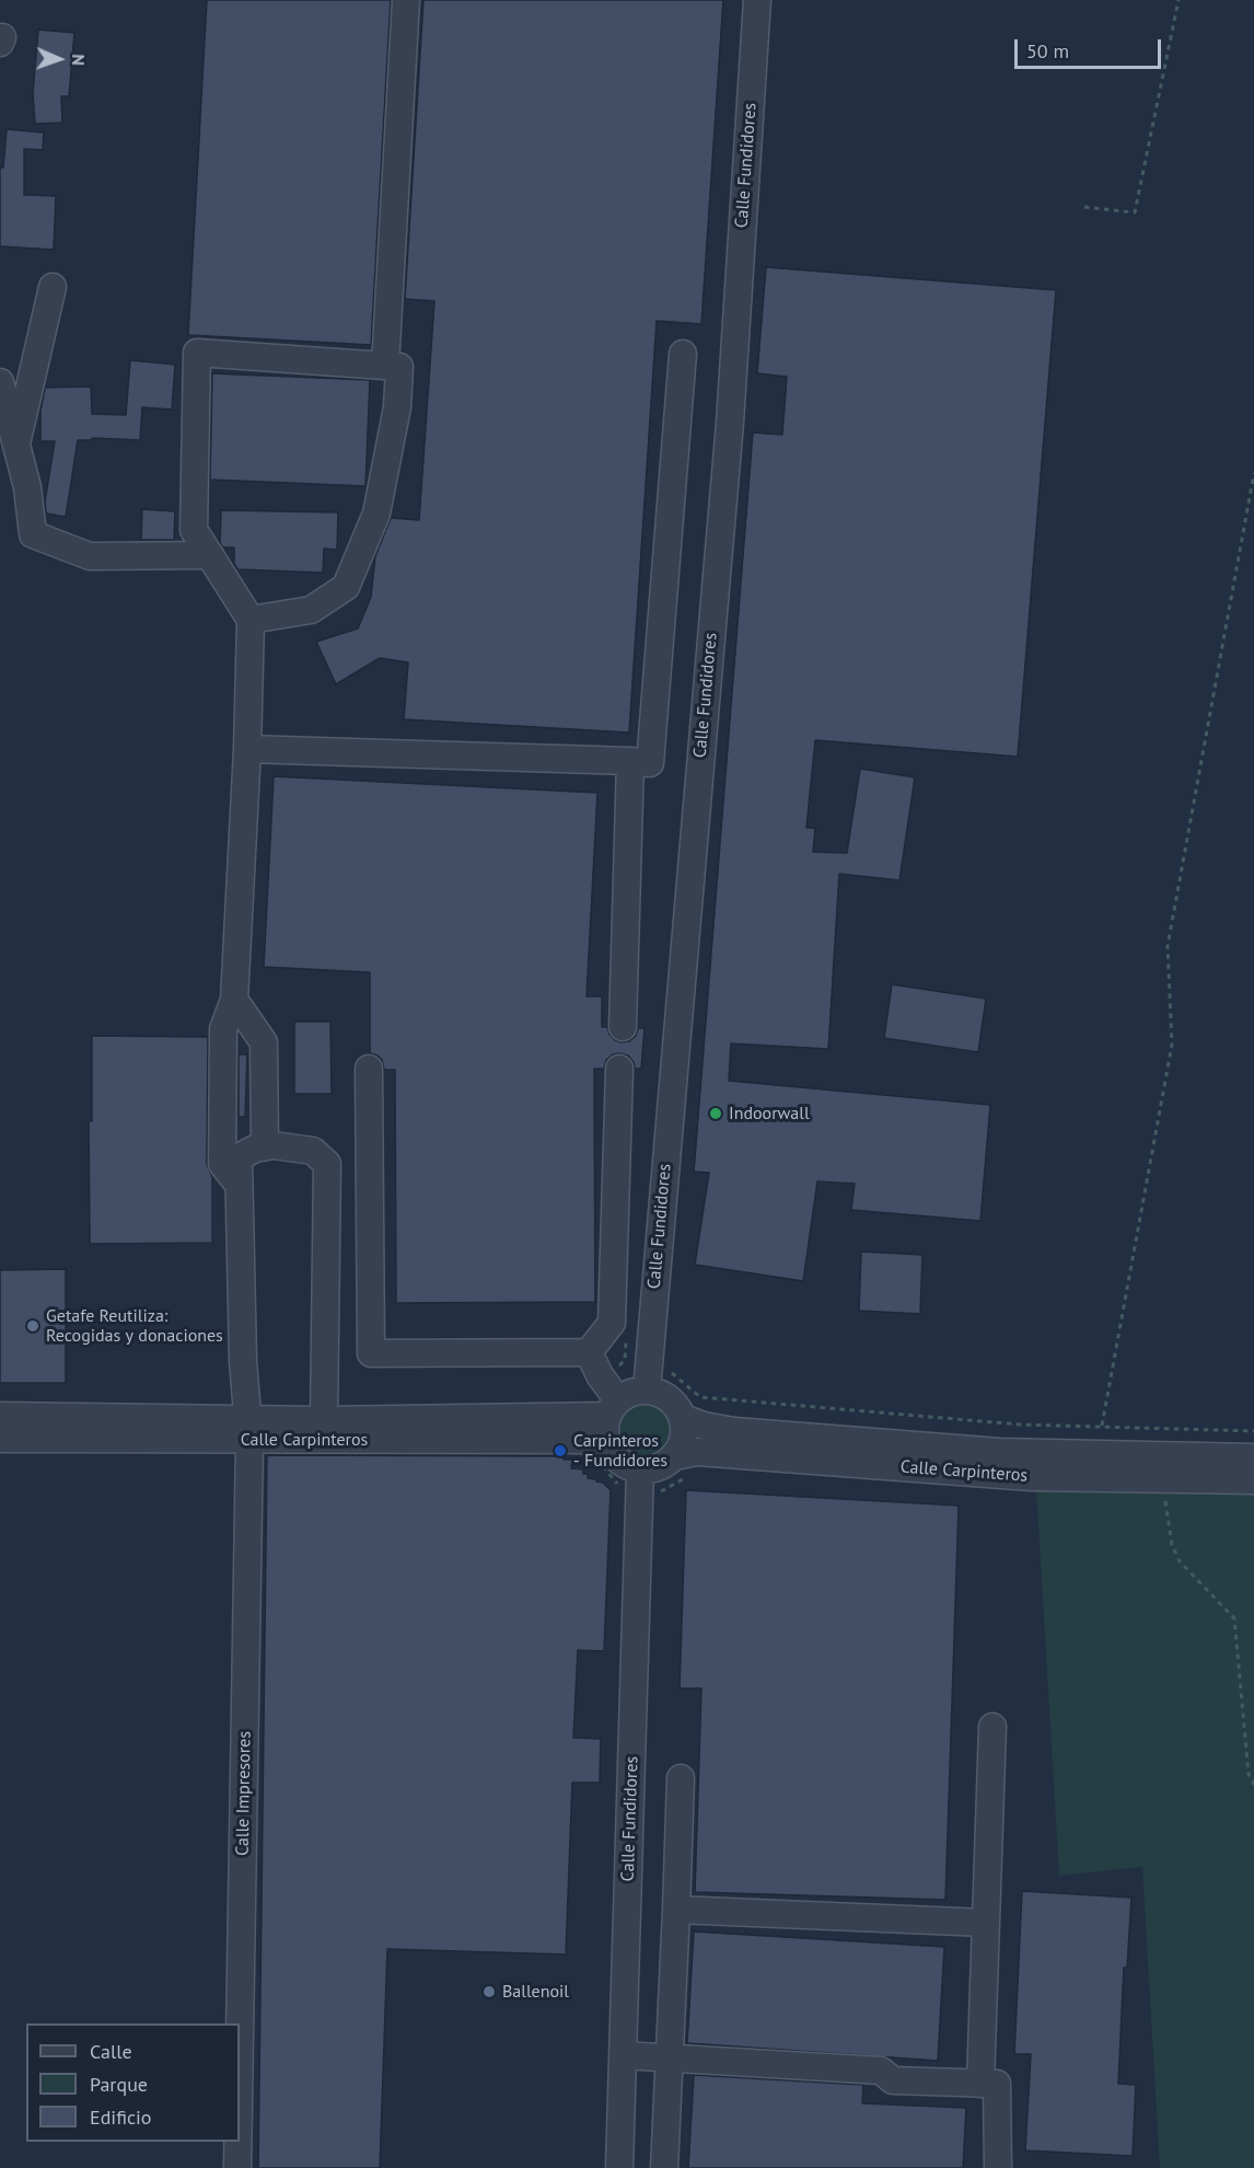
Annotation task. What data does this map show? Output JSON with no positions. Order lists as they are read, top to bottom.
{
  "streets": {
    "street": ["Calle Fundidores", "Calle Carpinteros", "Calle Impresores"]
  },
  "crossings": [
    ["Calle Fundidores", "Calle Carpinteros"],
    ["Calle Carpinteros", "Calle Impresores"]
  ],
  "places": [
    "Indoorwall",
    "Getafe Reutiliza: Recogidas y donaciones",
    "Carpinteros - Fundidores",
    "Ballenoil"
  ],
  "legend": ["Calle", "Parque", "Edificio"],
  "scale_bar": "50 m",
  "north": "right"
}
